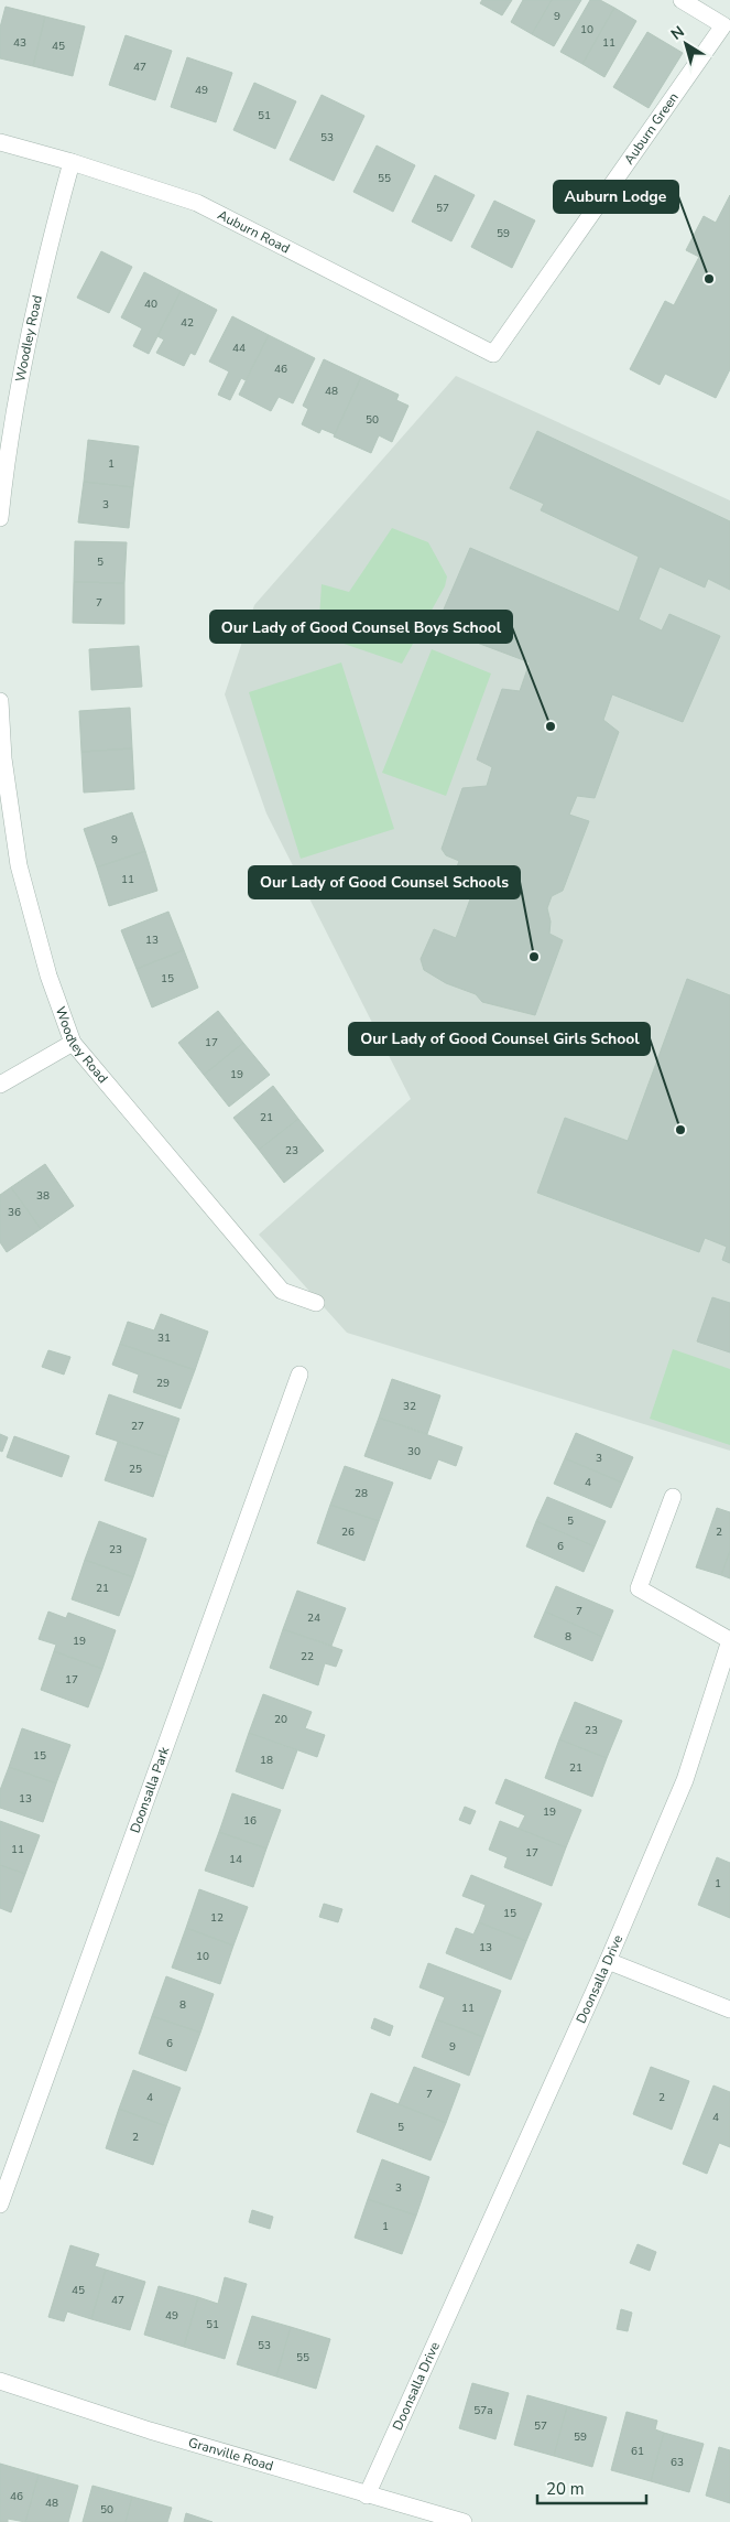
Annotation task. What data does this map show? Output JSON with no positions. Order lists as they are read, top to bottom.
{
  "streets": {
    "street": [
      "Auburn Green",
      "Auburn Road",
      "Woodley Road",
      "Doonsalla Park",
      "Doonsalla Drive",
      "Granville Road"
    ]
  },
  "crossings": [
    ["Auburn Green", "Auburn Road"],
    ["Auburn Road", "Woodley Road"],
    ["Doonsalla Drive", "Granville Road"]
  ],
  "places": [
    "Auburn Lodge",
    "Our Lady of Good Counsel Boys School",
    "Our Lady of Good Counsel Schools",
    "Our Lady of Good Counsel Girls School"
  ],
  "house_numbers": [
    "9",
    "10",
    "43",
    "11",
    "45",
    "47",
    "49",
    "51",
    "53",
    "55",
    "57",
    "59",
    "40",
    "42",
    "44",
    "46",
    "48",
    "50",
    "1",
    "3",
    "5",
    "7",
    "9",
    "11",
    "13",
    "15",
    "17",
    "19",
    "21",
    "23",
    "38",
    "36",
    "31",
    "29",
    "32",
    "27",
    "30",
    "3",
    "25",
    "4",
    "28",
    "5",
    "26",
    "2",
    "6",
    "23",
    "21",
    "7",
    "24",
    "8",
    "19",
    "22",
    "17",
    "20",
    "23",
    "15",
    "18",
    "21",
    "13",
    "19",
    "16",
    "11",
    "17",
    "14",
    "1",
    "15",
    "12",
    "13",
    "10",
    "8",
    "11",
    "6",
    "9",
    "7",
    "4",
    "2",
    "4",
    "5",
    "2",
    "3",
    "1",
    "45",
    "47",
    "49",
    "51",
    "53",
    "55",
    "57a",
    "57",
    "59",
    "61",
    "63",
    "46",
    "48",
    "50"
  ],
  "scale_bar": "20 m",
  "north": "top left"
}
